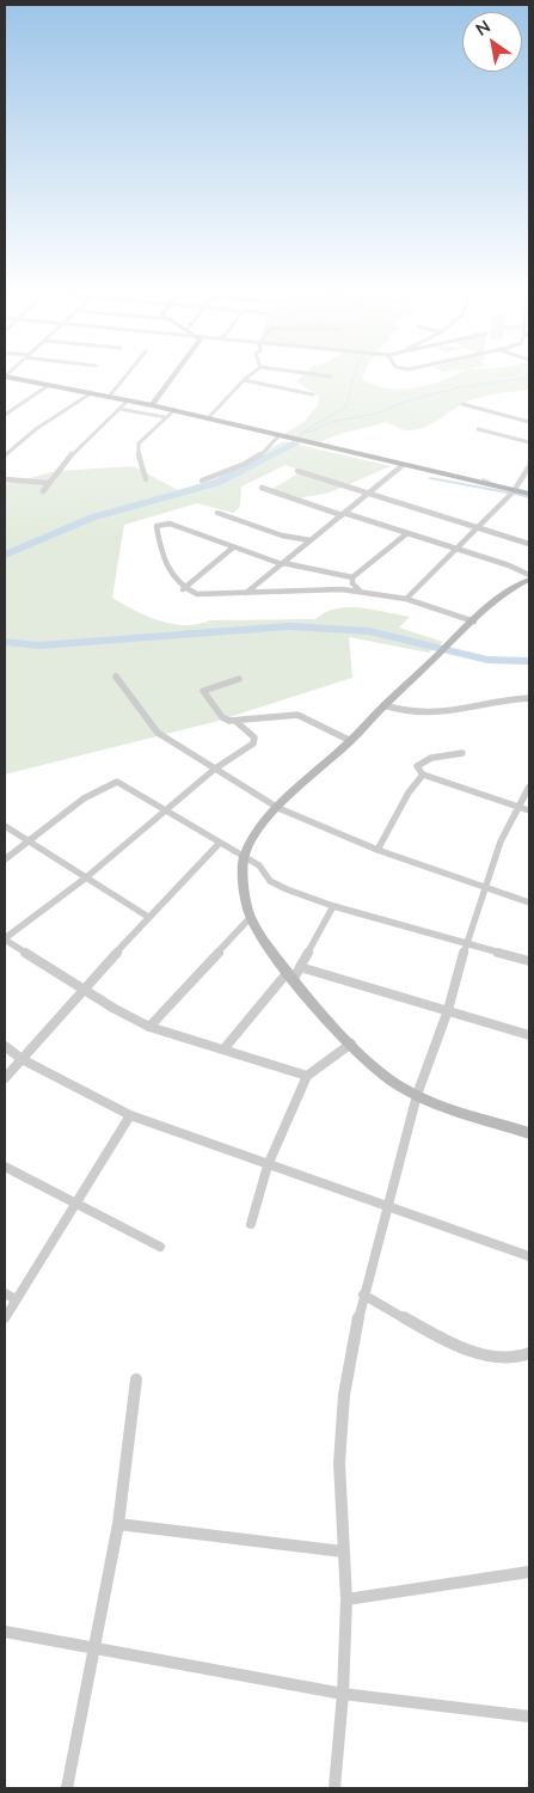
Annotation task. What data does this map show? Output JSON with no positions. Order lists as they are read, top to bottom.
{
  "north": "top left"
}
